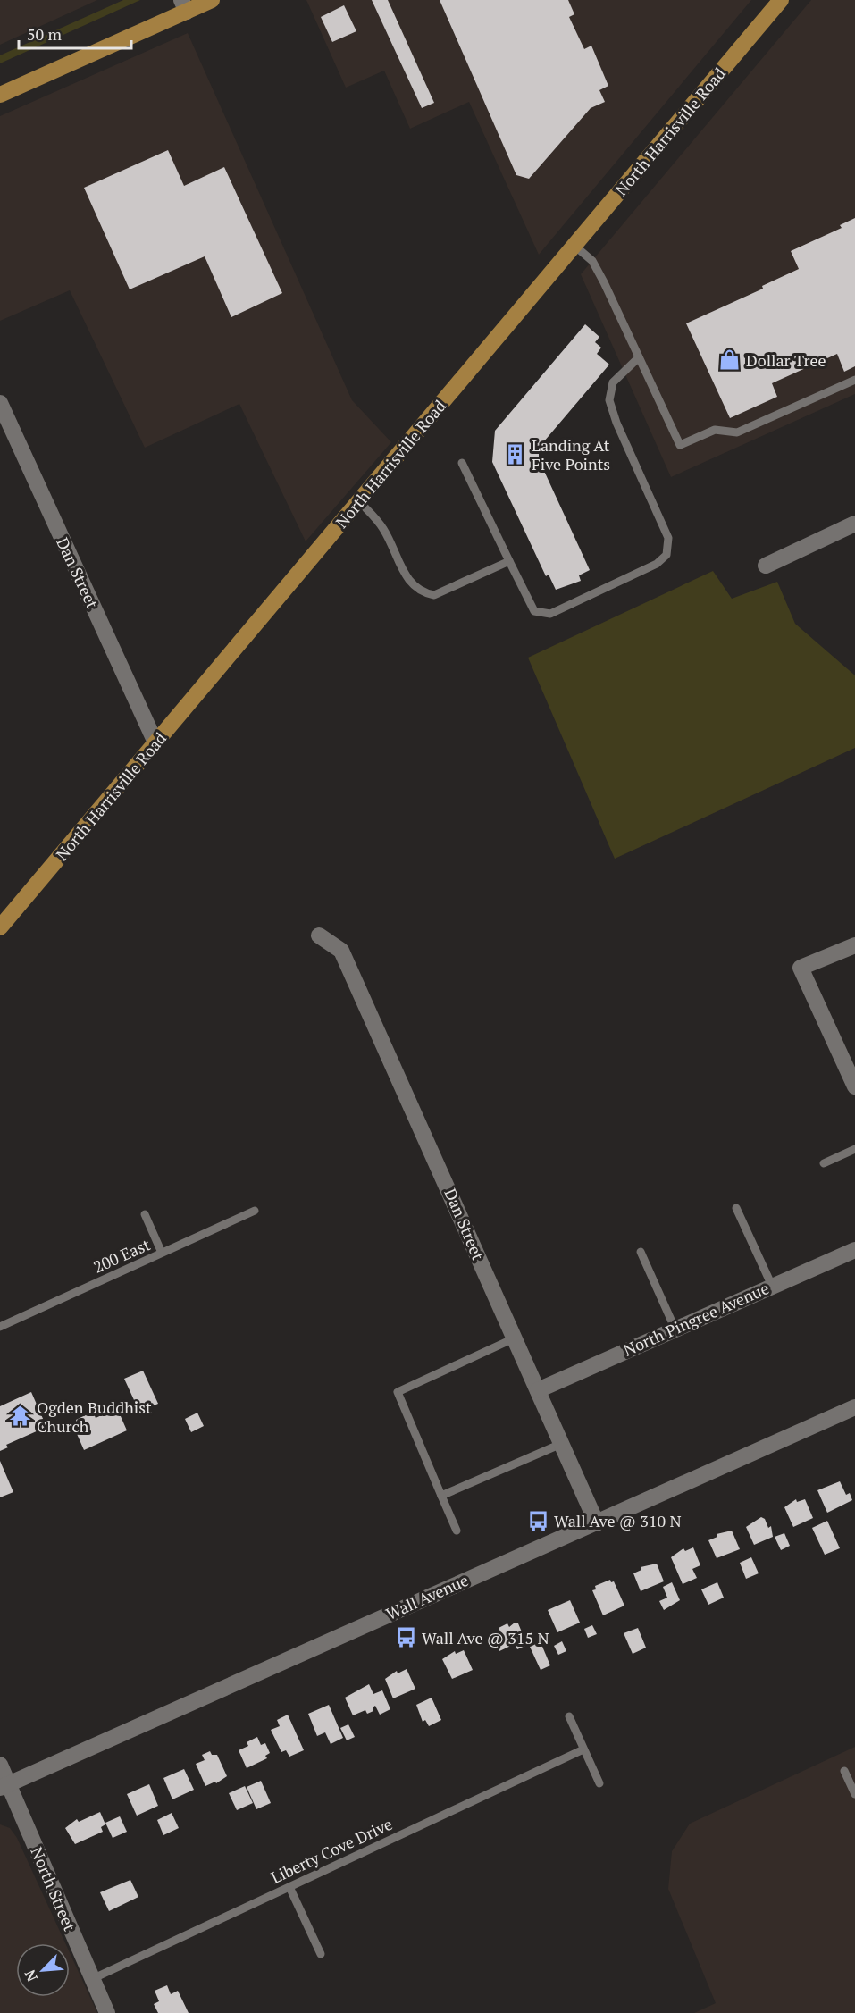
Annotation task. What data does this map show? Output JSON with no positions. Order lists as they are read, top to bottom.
{
  "streets": {
    "main road": ["North Harrisville Road"],
    "street": [
      "Dan Street",
      "North Pingree Avenue",
      "Wall Avenue",
      "North Street"
    ],
    "lane": ["200 East", "Liberty Cove Drive"]
  },
  "crossings": [
    ["North Harrisville Road", "Dan Street"],
    ["Dan Street", "North Pingree Avenue"],
    ["Dan Street", "Wall Avenue"],
    ["Wall Avenue", "North Street"],
    ["Liberty Cove Drive", "North Street"]
  ],
  "places": {
    "shop": ["Dollar Tree"],
    "building": ["Landing At Five Points"],
    "temple": ["Ogden Buddhist Church"],
    "bus stop": ["Wall Ave @ 310 N", "Wall Ave @ 315 N"]
  },
  "scale_bar": "50 m",
  "north": "bottom left"
}
